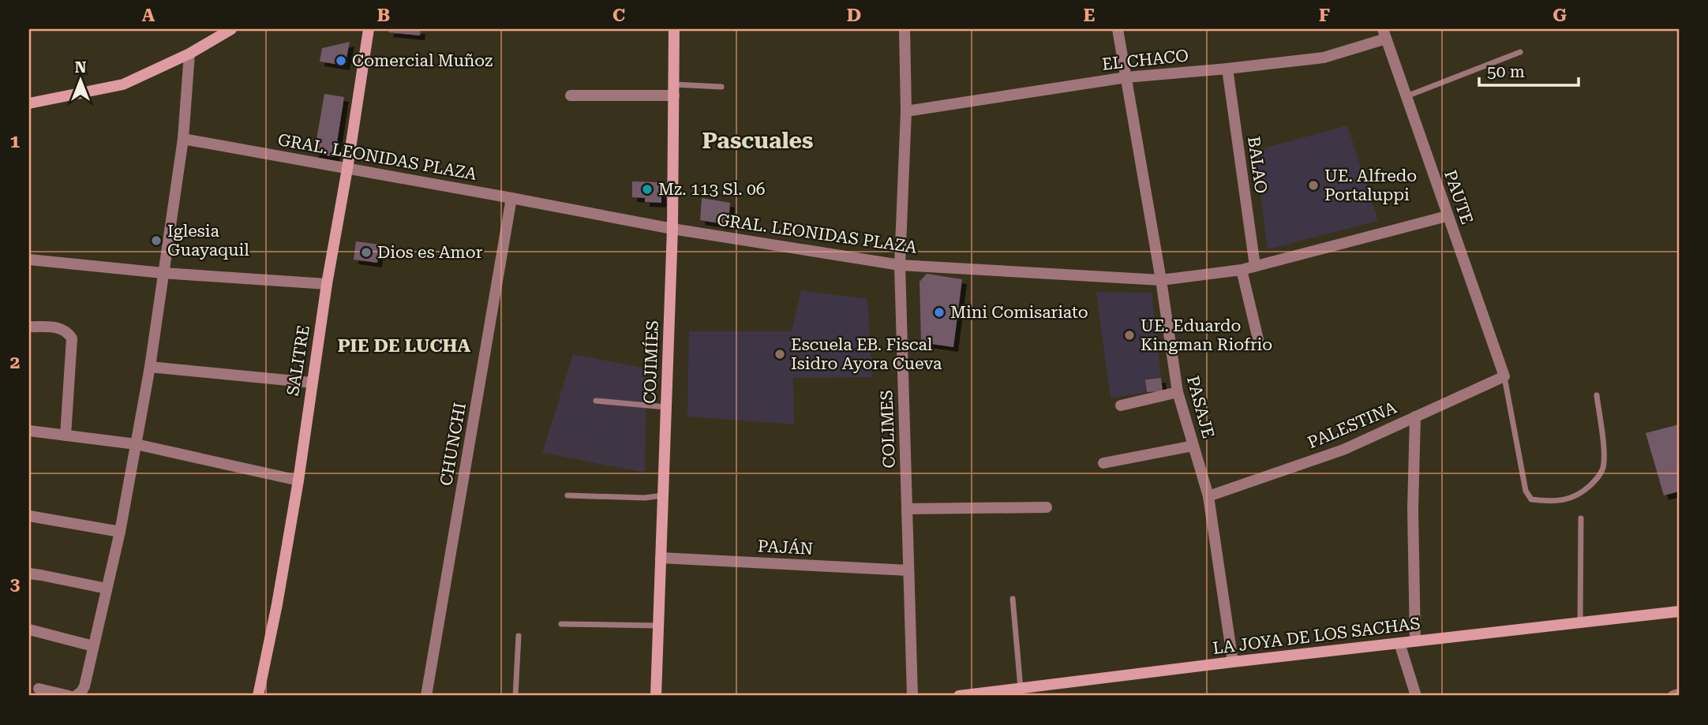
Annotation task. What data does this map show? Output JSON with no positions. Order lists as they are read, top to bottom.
{
  "streets": {
    "street": [
      "EL CHACO",
      "GRAL. LEONIDAS PLAZA",
      "BALAO",
      "PAUTE",
      "SALITRE",
      "COJIMÍES",
      "PASAJE",
      "PALESTINA",
      "COLIMES",
      "CHUNCHI",
      "PAJÁN",
      "LA JOYA DE LOS SACHAS"
    ]
  },
  "crossings": [
    ["EL CHACO", "BALAO"],
    ["EL CHACO", "PAUTE"],
    ["EL CHACO", "PASAJE"],
    ["EL CHACO", "COLIMES"],
    ["GRAL. LEONIDAS PLAZA", "BALAO"],
    ["GRAL. LEONIDAS PLAZA", "PAUTE"],
    ["GRAL. LEONIDAS PLAZA", "SALITRE"],
    ["GRAL. LEONIDAS PLAZA", "COJIMÍES"],
    ["GRAL. LEONIDAS PLAZA", "PASAJE"],
    ["GRAL. LEONIDAS PLAZA", "COLIMES"],
    ["GRAL. LEONIDAS PLAZA", "CHUNCHI"],
    ["PAUTE", "PALESTINA"],
    ["COJIMÍES", "PAJÁN"],
    ["PASAJE", "PALESTINA"],
    ["PASAJE", "LA JOYA DE LOS SACHAS"],
    ["COLIMES", "PAJÁN"]
  ],
  "districts": ["Pascuales", "PIE DE LUCHA"],
  "places": [
    "Comercial Muñoz",
    "UE. Alfredo Portaluppi",
    "Mz. 113 Sl. 06",
    "Iglesia Guayaquil",
    "Dios es Amor",
    "Mini Comisariato",
    "UE. Eduardo Kingman Riofrio",
    "Escuela EB. Fiscal Isidro Ayora Cueva"
  ],
  "scale_bar": "50 m",
  "north": "top",
  "grid": {
    "columns": [
      "A",
      "B",
      "C",
      "D",
      "E",
      "F",
      "G"
    ],
    "rows": ["1", "2", "3"]
  }
}
